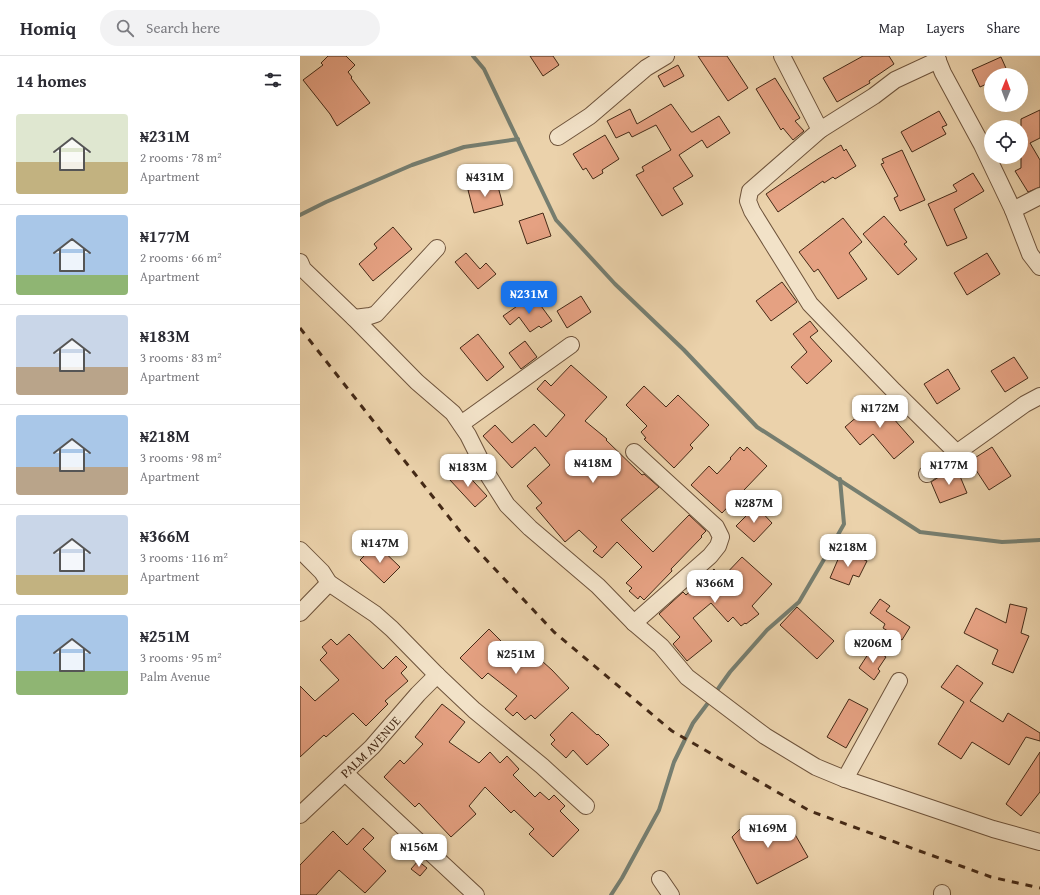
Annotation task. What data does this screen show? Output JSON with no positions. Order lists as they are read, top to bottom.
{
  "streets": {
    "street": ["PALM AVENUE"]
  },
  "north": "top",
  "page": {
    "header": "Homiq",
    "search": "Search here",
    "nav": ["Map", "Layers", "Share"],
    "heading": "14 homes",
    "list": [
      {
        "name": "₦231M",
        "note": "2 rooms · 78 m² · Apartment"
      },
      {
        "name": "₦177M",
        "note": "2 rooms · 66 m² · Apartment"
      },
      {
        "name": "₦183M",
        "note": "3 rooms · 83 m² · Apartment"
      },
      {
        "name": "₦218M",
        "note": "3 rooms · 98 m² · Apartment"
      },
      {
        "name": "₦366M",
        "note": "3 rooms · 116 m² · Apartment"
      },
      {
        "name": "₦251M",
        "note": "3 rooms · 95 m² · Palm Avenue"
      }
    ],
    "price": [
      "₦431M",
      "₦231M",
      "₦172M",
      "₦418M",
      "₦177M",
      "₦183M",
      "₦287M",
      "₦147M",
      "₦218M",
      "₦366M",
      "₦206M",
      "₦251M",
      "₦169M",
      "₦156M"
    ]
  }
}
